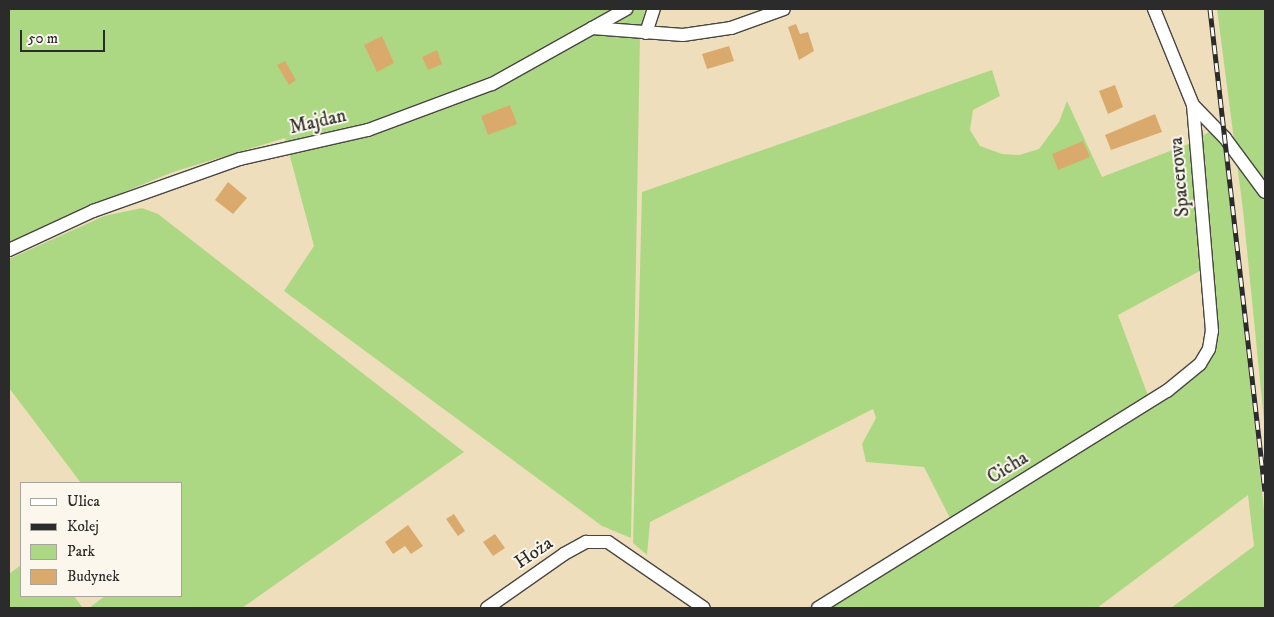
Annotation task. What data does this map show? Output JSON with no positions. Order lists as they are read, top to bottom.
{
  "streets": {
    "street": [
      "Majdan",
      "Spacerowa",
      "Cicha",
      "Hoża"
    ]
  },
  "crossings": [
    ["Spacerowa", "Cicha"]
  ],
  "legend": [
    "Ulica",
    "Kolej",
    "Park",
    "Budynek"
  ],
  "scale_bar": "50 m"
}
